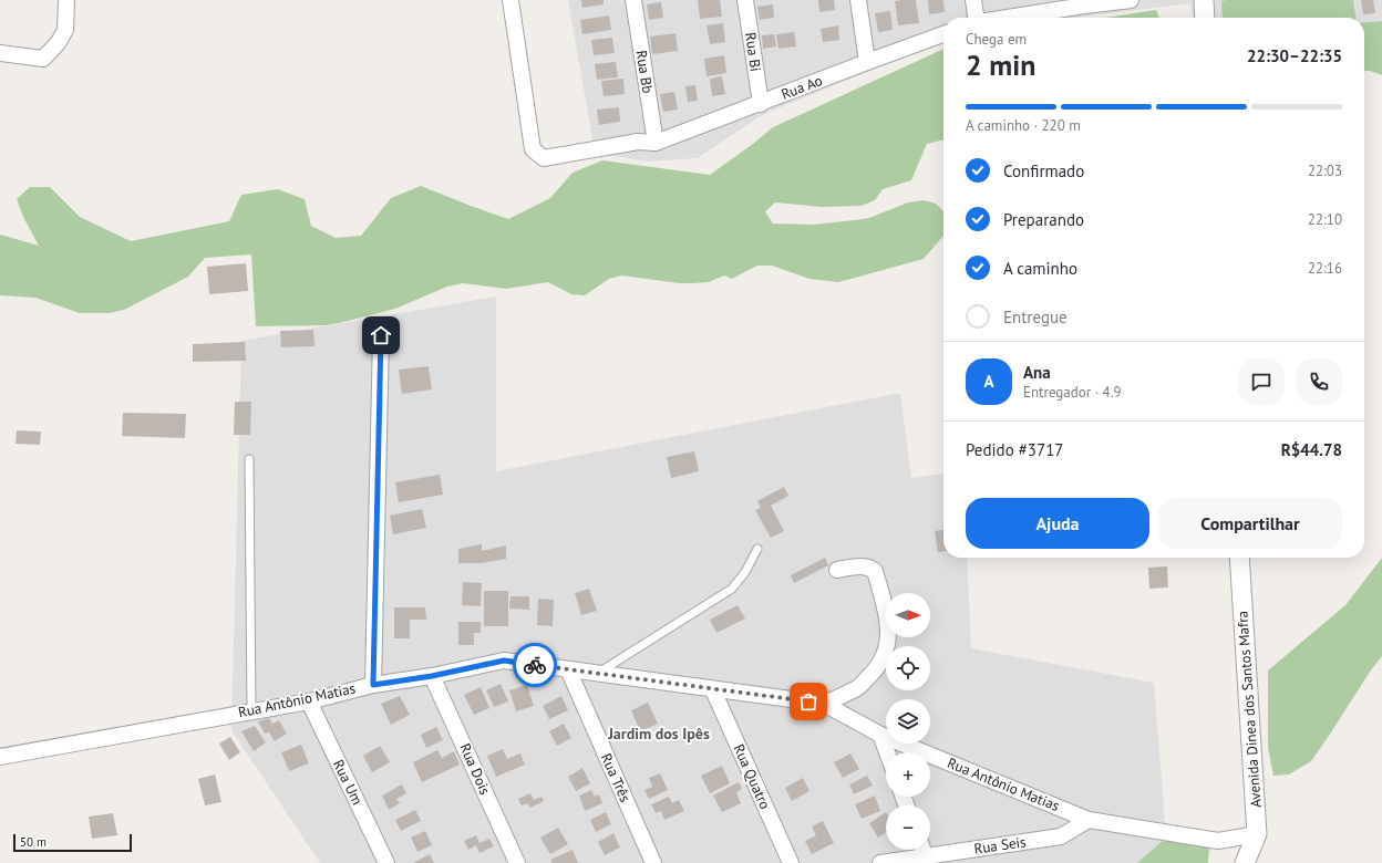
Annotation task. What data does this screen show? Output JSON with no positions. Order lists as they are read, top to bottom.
{
  "streets": {
    "street": [
      "Rua Bi",
      "Rua Bb",
      "Rua Ao",
      "Rua Antônio Matias",
      "Avenida Dinea dos Santos Mafra",
      "Rua Dois",
      "Rua Quatro",
      "Rua Três",
      "Rua Um",
      "Rua Seis"
    ]
  },
  "crossings": [
    ["Rua Bi", "Rua Ao"],
    ["Rua Bb", "Rua Ao"],
    ["Rua Antônio Matias", "Avenida Dinea dos Santos Mafra"],
    ["Rua Antônio Matias", "Rua Dois"],
    ["Rua Antônio Matias", "Rua Quatro"],
    ["Rua Antônio Matias", "Rua Três"],
    ["Rua Antônio Matias", "Rua Um"],
    ["Rua Antônio Matias", "Rua Seis"]
  ],
  "districts": ["Jardim dos Ipês"],
  "scale_bar": "50 m",
  "north": "right",
  "page": {
    "heading": ["2 min", "Chega em", "22:30–22:35"],
    "panel": [
      "Ana",
      "Entregador · 4.9",
      "Pedido #3717",
      "R$44.78"
    ],
    "bar": "A caminho · 220 m",
    "list": [
      ["Confirmado", "22:03"],
      ["Preparando", "22:10"],
      ["A caminho", "22:16"],
      "Entregue"
    ],
    "round": "A",
    "buttons": ["Ajuda", "Compartilhar"],
    "map_buttons": ["+", "−"],
    "scale": "50 m"
  }
}
